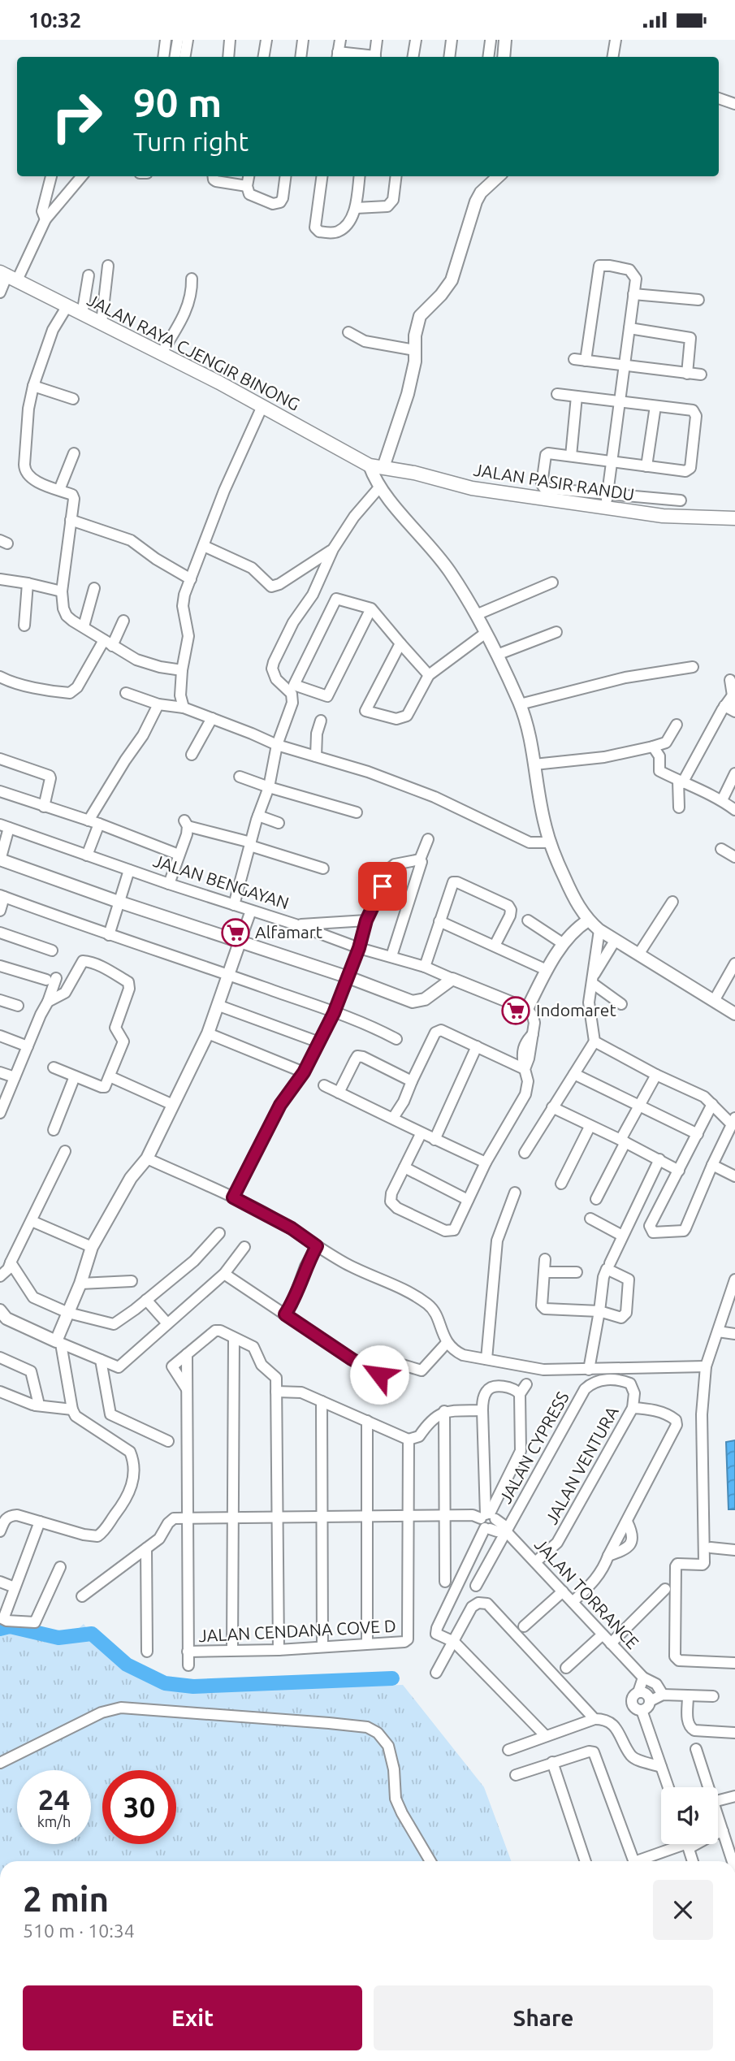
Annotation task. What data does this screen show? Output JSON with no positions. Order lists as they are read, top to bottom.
{
  "streets": {
    "main road": ["JALAN RAYA CJENGIR BINONG", "JALAN PASIR RANDU"],
    "street": [
      "JALAN BENGAYAN",
      "JALAN CYPRESS",
      "JALAN VENTURA",
      "JALAN TORRANCE",
      "JALAN CENDANA COVE D"
    ]
  },
  "crossings": [
    ["JALAN RAYA CJENGIR BINONG", "JALAN PASIR RANDU"],
    ["JALAN CYPRESS", "JALAN VENTURA"],
    ["JALAN CYPRESS", "JALAN TORRANCE"],
    ["JALAN VENTURA", "JALAN TORRANCE"]
  ],
  "places": {
    "supermarket": ["Alfamart", "Indomaret"]
  },
  "page": {
    "status": "10:32",
    "turn": ["90 m", "Turn right"],
    "speed": "24 km/h",
    "limit": "30",
    "heading": ["2 min", "510 m · 10:34"],
    "buttons": ["Exit", "Share"]
  }
}
